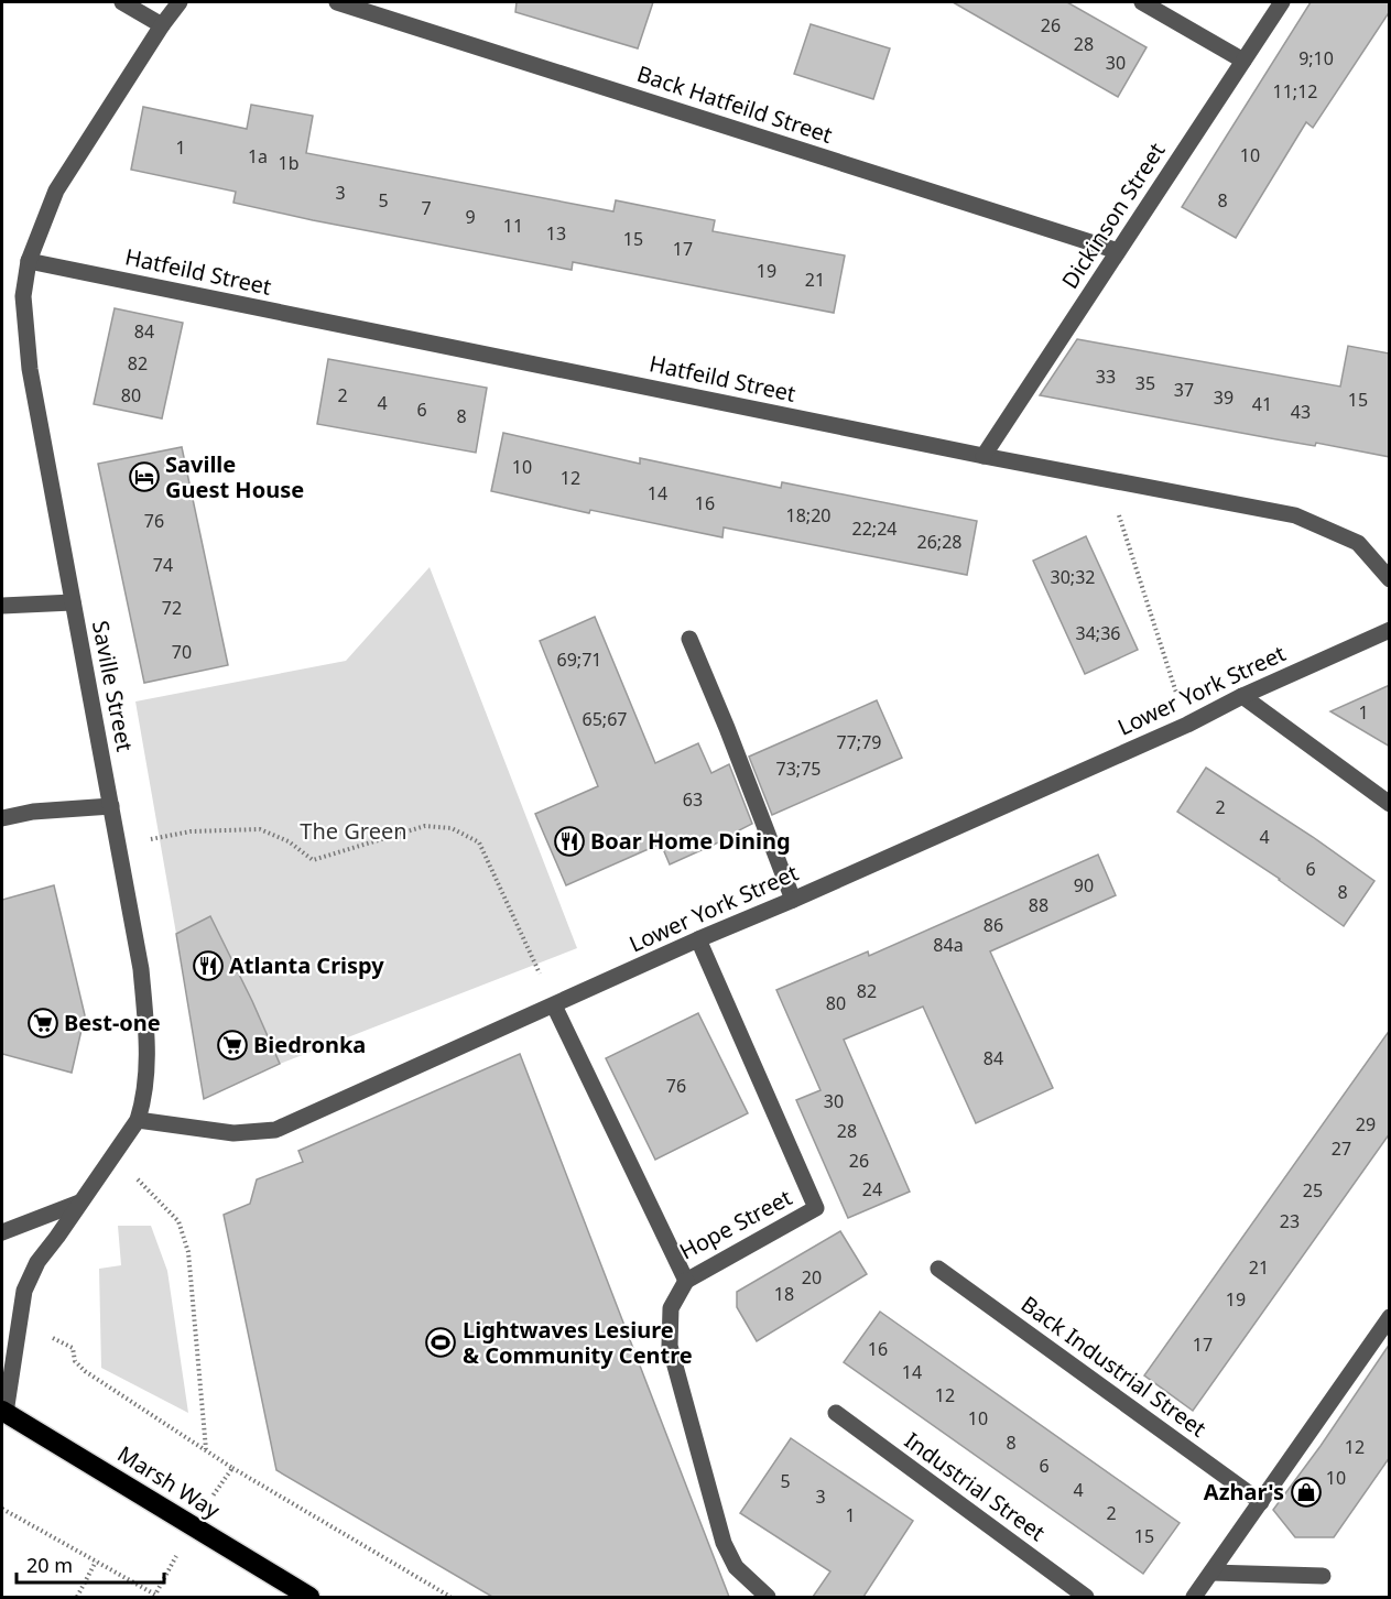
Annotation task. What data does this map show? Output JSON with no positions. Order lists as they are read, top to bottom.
{
  "streets": {
    "highway": ["Marsh Way"],
    "street": [
      "Back Hatfeild Street",
      "Dickinson Street",
      "Hatfeild Street",
      "Saville Street",
      "Lower York Street",
      "Hope Street",
      "Back Industrial Street",
      "Industrial Street"
    ]
  },
  "crossings": [
    ["Back Hatfeild Street", "Dickinson Street"],
    ["Dickinson Street", "Hatfeild Street"],
    ["Hatfeild Street", "Saville Street"],
    ["Saville Street", "Lower York Street"],
    ["Lower York Street", "Hope Street"]
  ],
  "parks": ["The Green"],
  "places": {
    "hotel": ["Saville Guest House"],
    "restaurant": ["Boar Home Dining", "Atlanta Crispy"],
    "supermarket": ["Best-one", "Biedronka"],
    "sports": ["Lightwaves Lesiure & Community Centre"],
    "shop": ["Azhar's"]
  },
  "house_numbers": [
    "26",
    "28",
    "9;10",
    "30",
    "11;12",
    "1",
    "10",
    "1a",
    "1b",
    "3",
    "5",
    "8",
    "7",
    "9",
    "11",
    "13",
    "15",
    "17",
    "19",
    "21",
    "84",
    "82",
    "33",
    "35",
    "37",
    "80",
    "2",
    "39",
    "15",
    "4",
    "41",
    "6",
    "43",
    "8",
    "10",
    "12",
    "14",
    "16",
    "18;20",
    "76",
    "22;24",
    "26;28",
    "74",
    "30;32",
    "72",
    "34;36",
    "70",
    "69;71",
    "1",
    "65;67",
    "77;79",
    "73;75",
    "63",
    "2",
    "4",
    "6",
    "90",
    "8",
    "88",
    "86",
    "84a",
    "82",
    "80",
    "84",
    "76",
    "30",
    "29",
    "28",
    "27",
    "26",
    "24",
    "25",
    "23",
    "21",
    "20",
    "18",
    "19",
    "17",
    "16",
    "14",
    "12",
    "10",
    "8",
    "12",
    "6",
    "10",
    "5",
    "4",
    "3",
    "2",
    "1",
    "15"
  ],
  "scale_bar": "20 m"
}
